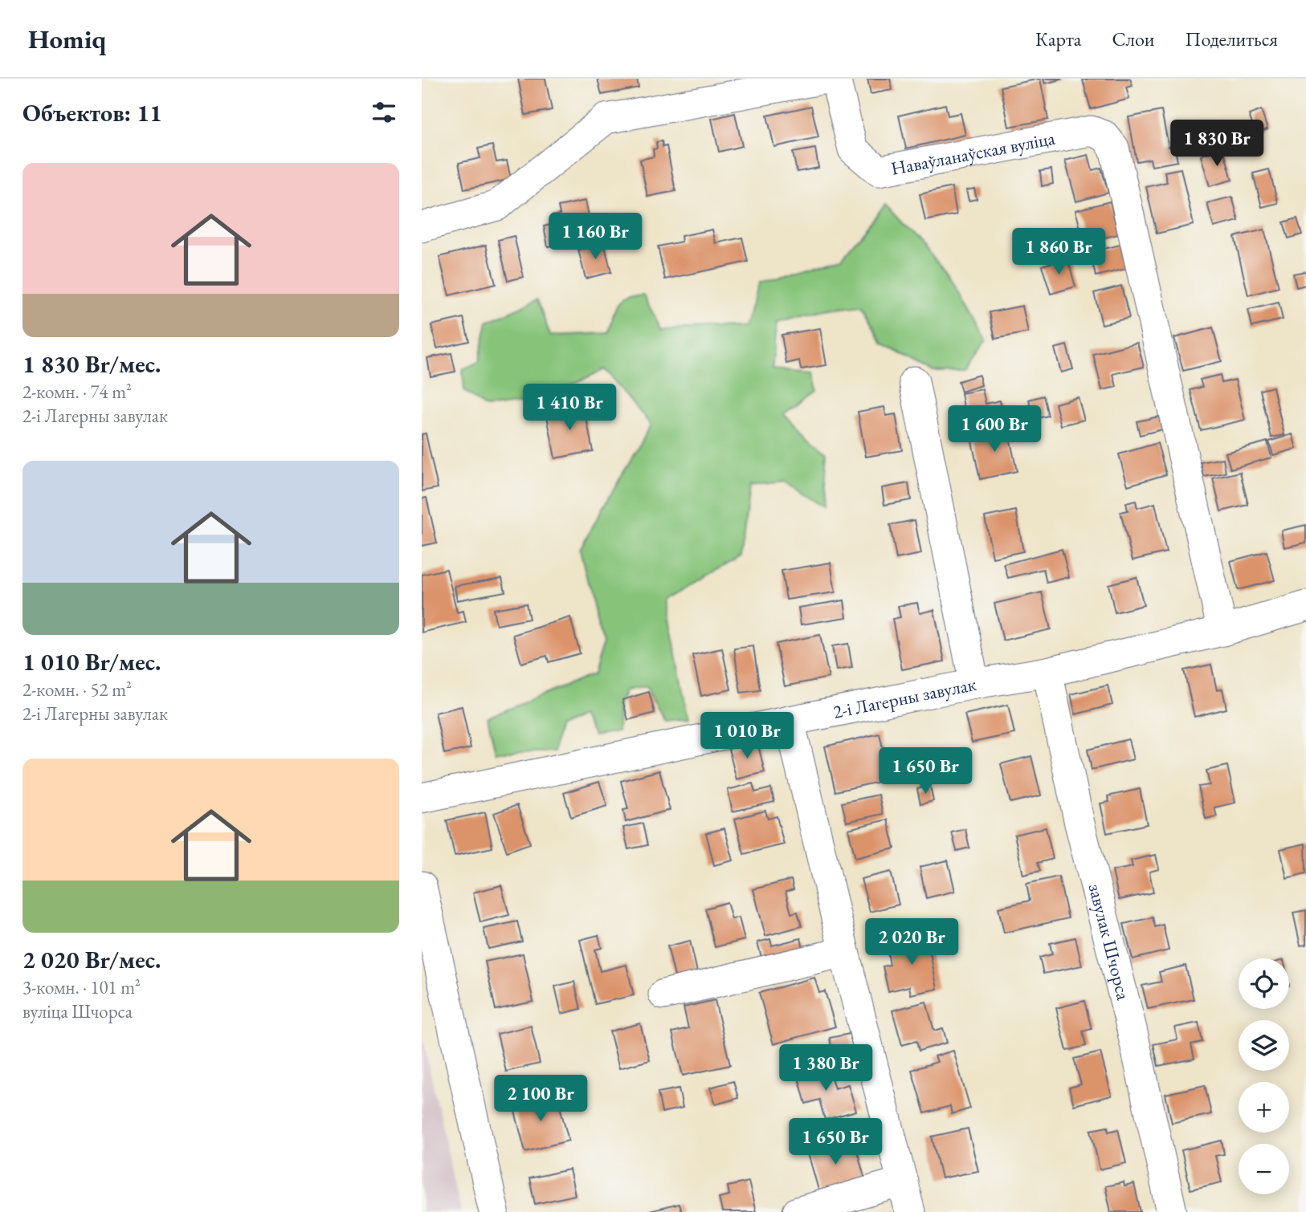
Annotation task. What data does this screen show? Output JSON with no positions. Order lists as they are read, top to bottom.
{
  "streets": {
    "street": ["Наваўланаўская вуліца", "2-і Лагерны завулак", "завулак Шчорса"]
  },
  "crossings": [
    ["Наваўланаўская вуліца", "2-і Лагерны завулак"],
    ["2-і Лагерны завулак", "завулак Шчорса"]
  ],
  "page": {
    "header": "Homiq",
    "nav": ["Карта", "Слои", "Поделиться"],
    "heading": "Объектов: 11",
    "price": [
      "1 830 Br",
      "1 160 Br",
      "1 860 Br",
      "1 410 Br",
      "1 600 Br",
      "1 010 Br",
      "1 650 Br",
      "2 020 Br",
      "1 380 Br",
      "2 100 Br",
      "1 650 Br"
    ],
    "list": [
      {
        "name": "1 830 Br/мес.",
        "note": "2-комн. · 74 m² · 2-і Лагерны завулак"
      },
      {
        "name": "1 010 Br/мес.",
        "note": "2-комн. · 52 m² · 2-і Лагерны завулак"
      },
      {
        "name": "2 020 Br/мес.",
        "note": "3-комн. · 101 m² · вуліца Шчорса"
      }
    ],
    "map_buttons": ["+", "−"]
  }
}
